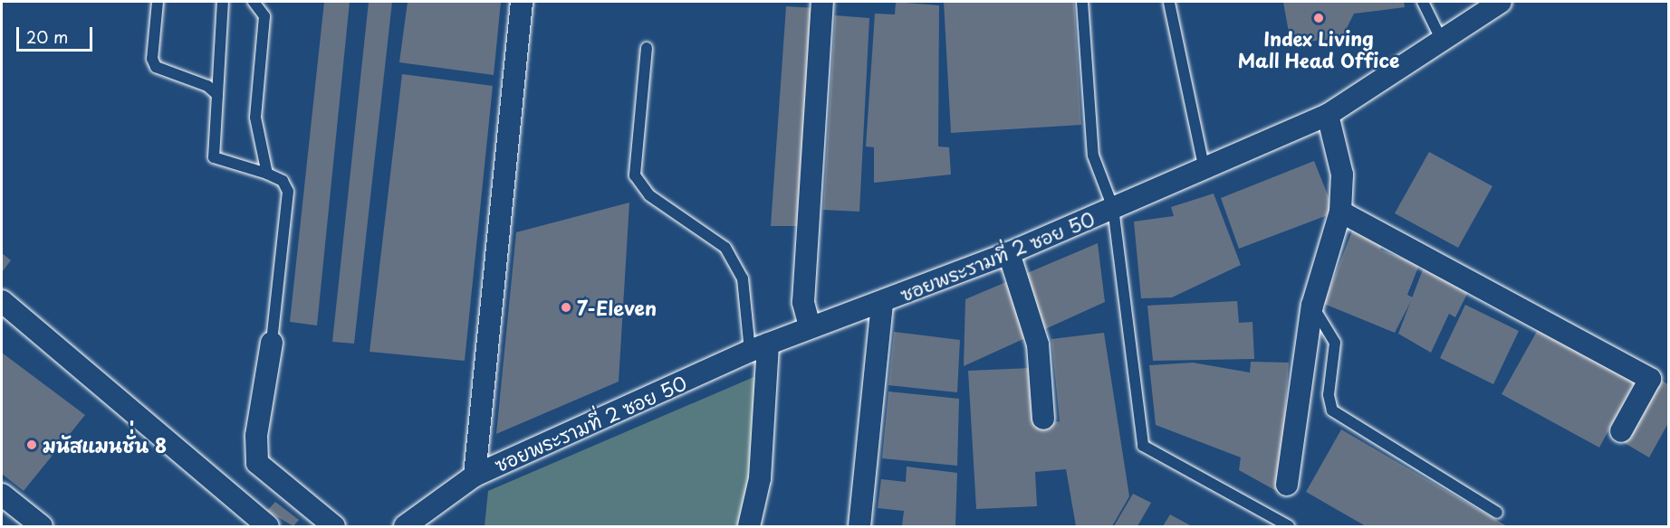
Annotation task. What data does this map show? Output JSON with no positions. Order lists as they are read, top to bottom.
{
  "streets": {
    "street": ["ซอยพระรามที่ 2 ซอย 50"]
  },
  "places": ["Index Living Mall Head Office", "7-Eleven", "มนัสแมนชั่่น 8"],
  "scale_bar": "20 m"
}
